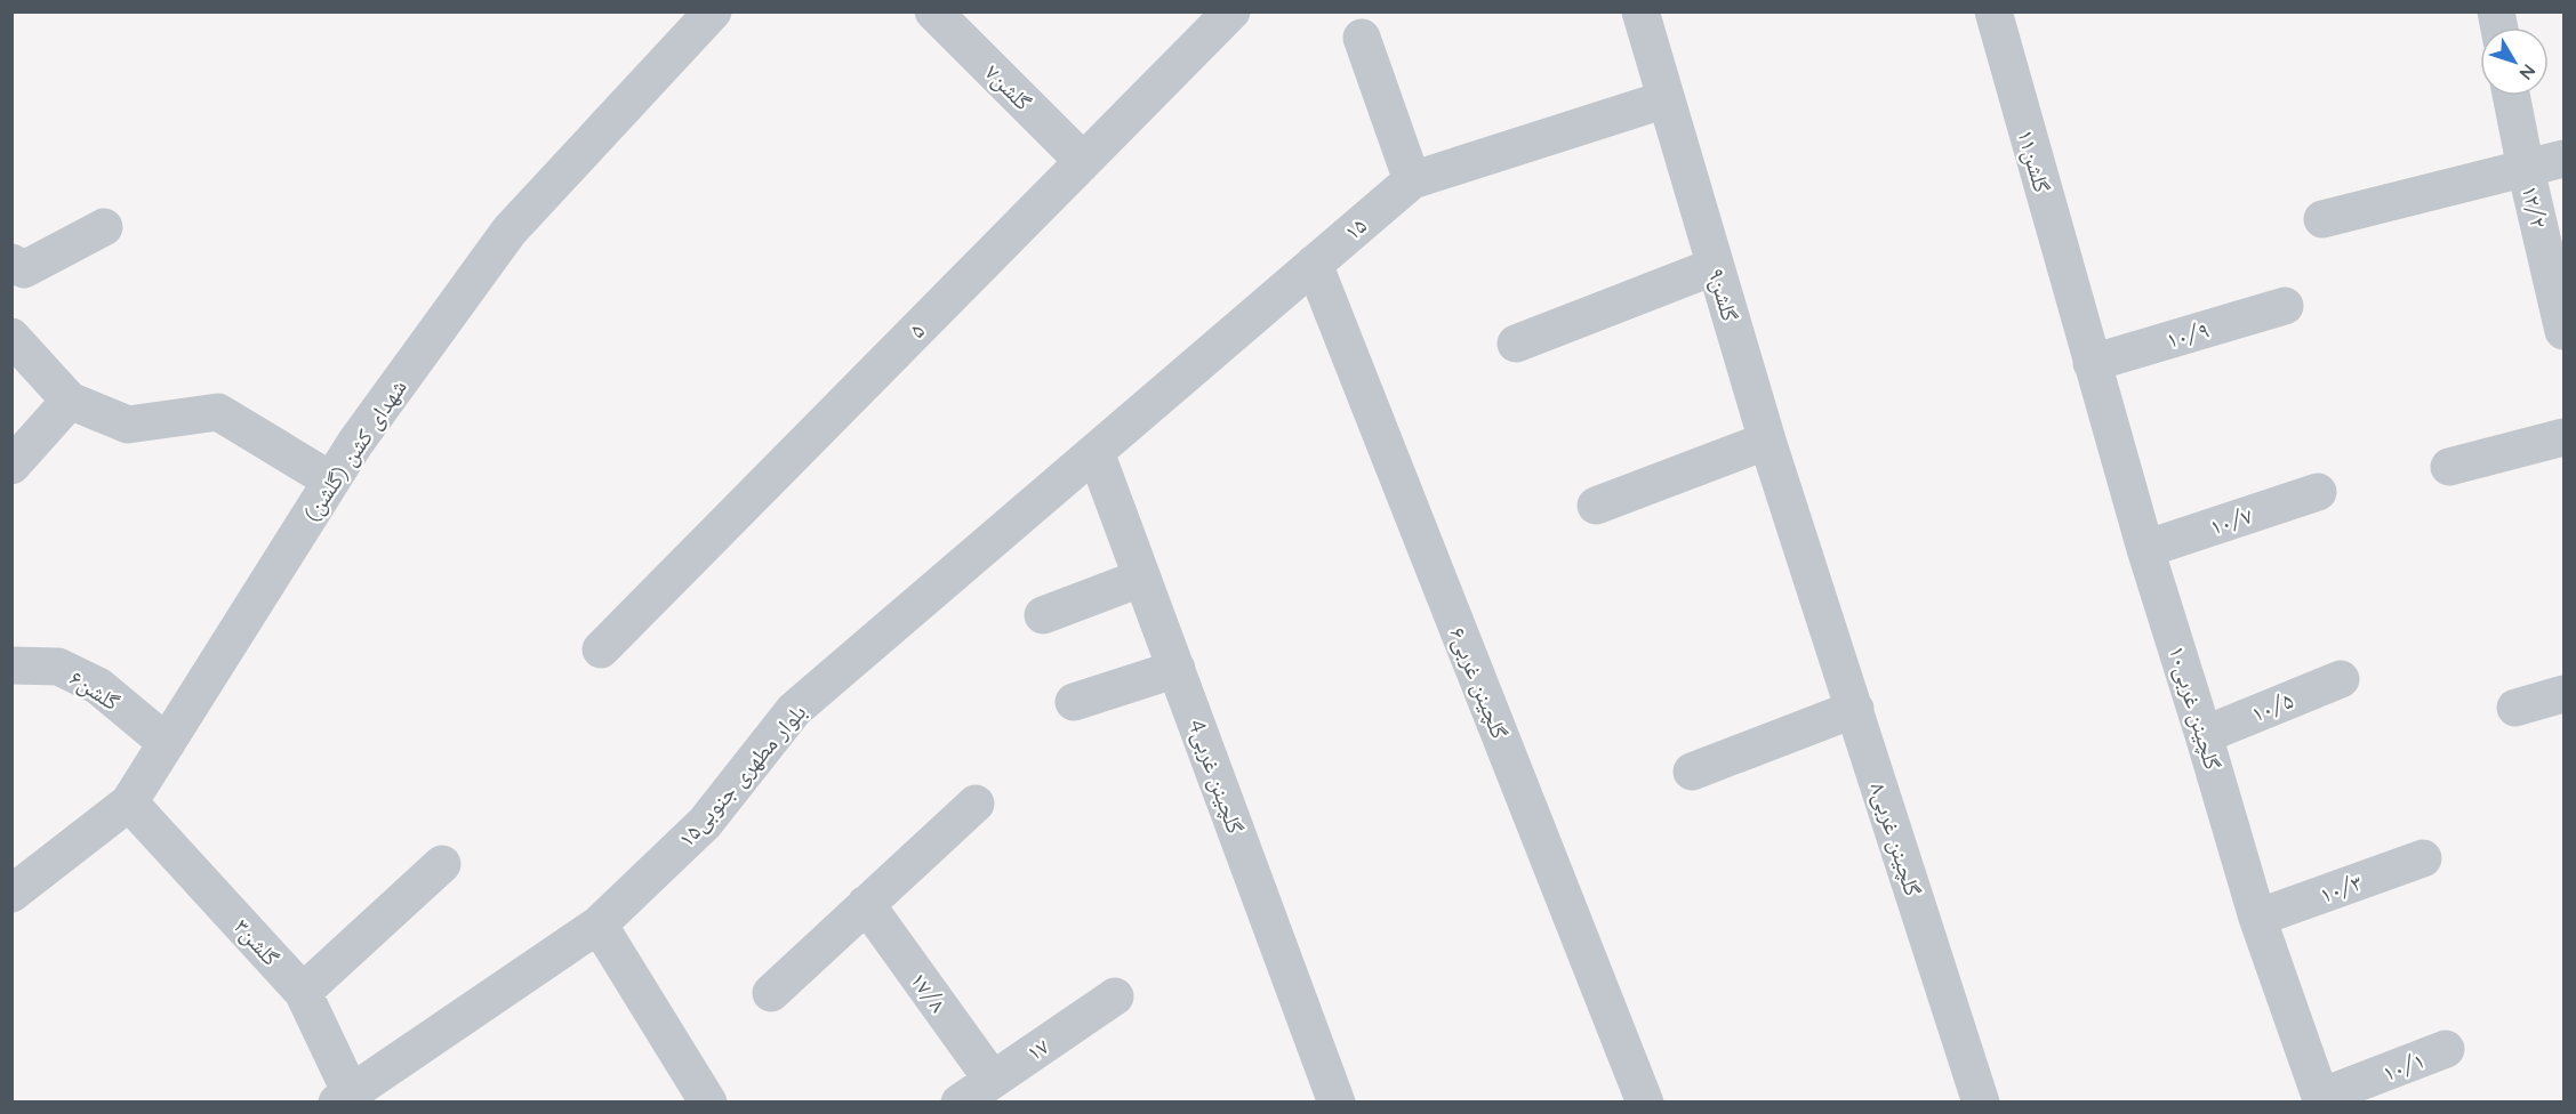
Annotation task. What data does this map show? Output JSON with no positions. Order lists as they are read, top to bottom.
{
  "streets": {
    "street": [
      "گلشن۷",
      "گلشن۱۱",
      "۱۲/۲",
      "۱۵",
      "گلشن۹",
      "۵",
      "۱۰/۹",
      "شهدای کشن (گلشن)",
      "۱۰/۷",
      "گلچینن غربی۶",
      "گلشن۶",
      "۱۰/۵",
      "گلچینن غربی۱۰",
      "بلوار مطهری جنوبی۱۵",
      "4گلچینن غربی",
      "گلچینن غربی۸",
      "۱۰/۳",
      "گلشن۳",
      "۱۷/۸",
      "۱۷",
      "۱۰/۱"
    ]
  },
  "crossings": [
    ["گلشن۷", "۵"],
    ["گلشن۱۱", "گلچینن غربی۱۰"],
    ["۱۵", "گلشن۹"],
    ["۱۵", "گلچینن غربی۶"],
    ["۱۵", "بلوار مطهری جنوبی۱۵"],
    ["۱۵", "4گلچینن غربی"],
    ["گلشن۹", "گلچینن غربی۸"],
    ["۱۰/۹", "گلچینن غربی۱۰"],
    ["شهدای کشن (گلشن)", "گلشن۶"],
    ["شهدای کشن (گلشن)", "گلشن۳"],
    ["۱۰/۷", "گلچینن غربی۱۰"],
    ["۱۰/۵", "گلچینن غربی۱۰"],
    ["گلچینن غربی۱۰", "۱۰/۳"],
    ["گلچینن غربی۱۰", "۱۰/۱"],
    ["بلوار مطهری جنوبی۱۵", "4گلچینن غربی"],
    ["بلوار مطهری جنوبی۱۵", "گلشن۳"],
    ["۱۷/۸", "۱۷"]
  ],
  "north": "bottom right"
}
